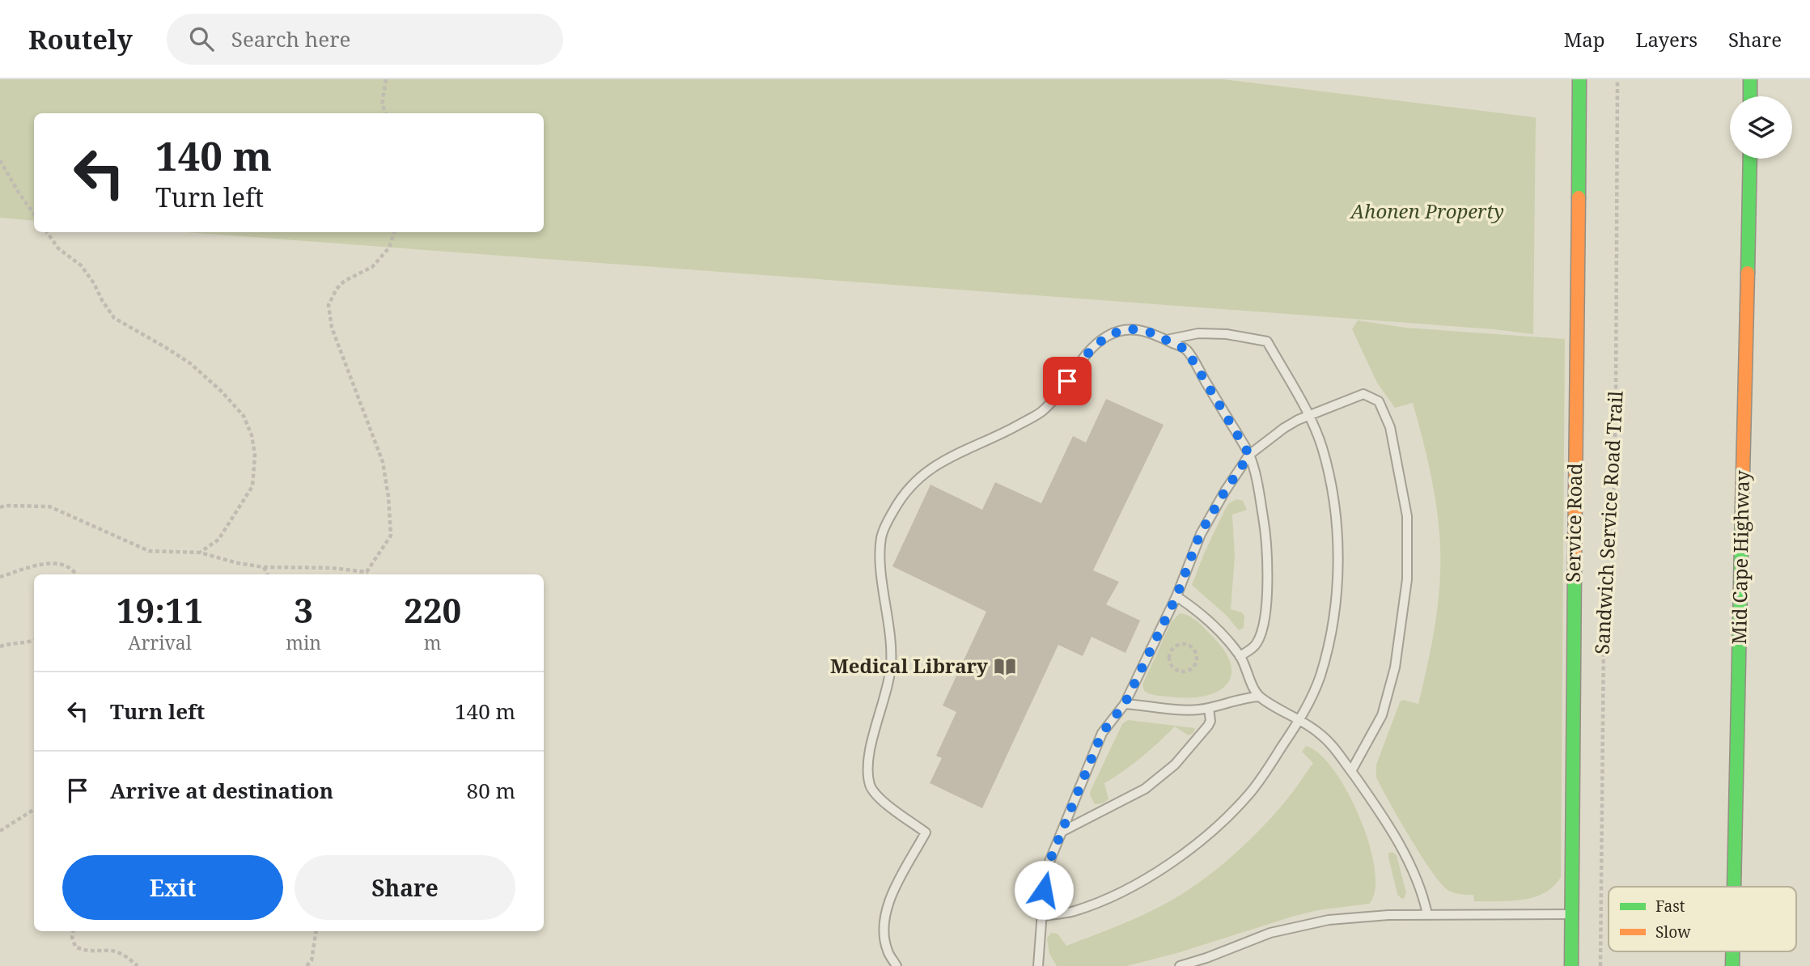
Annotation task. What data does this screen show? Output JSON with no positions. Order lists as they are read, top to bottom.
{
  "streets": {
    "main road": ["Service Road", "Mid Cape Highway"],
    "path": ["Sandwich Service Road Trail"]
  },
  "parks": ["Ahonen Property"],
  "places": {
    "library": ["Medical Library"]
  },
  "legend": ["Fast", "Slow"],
  "page": {
    "header": "Routely",
    "search": "Search here",
    "nav": ["Map", "Layers", "Share"],
    "turn": ["140 m", "Turn left"],
    "eta": [
      "19:11",
      "Arrival",
      "3",
      "min",
      "220",
      "m"
    ],
    "list": [
      {
        "name": "Turn left",
        "value": "140 m"
      },
      {
        "name": "Arrive at destination",
        "value": "80 m"
      }
    ],
    "buttons": ["Exit", "Share"]
  }
}
